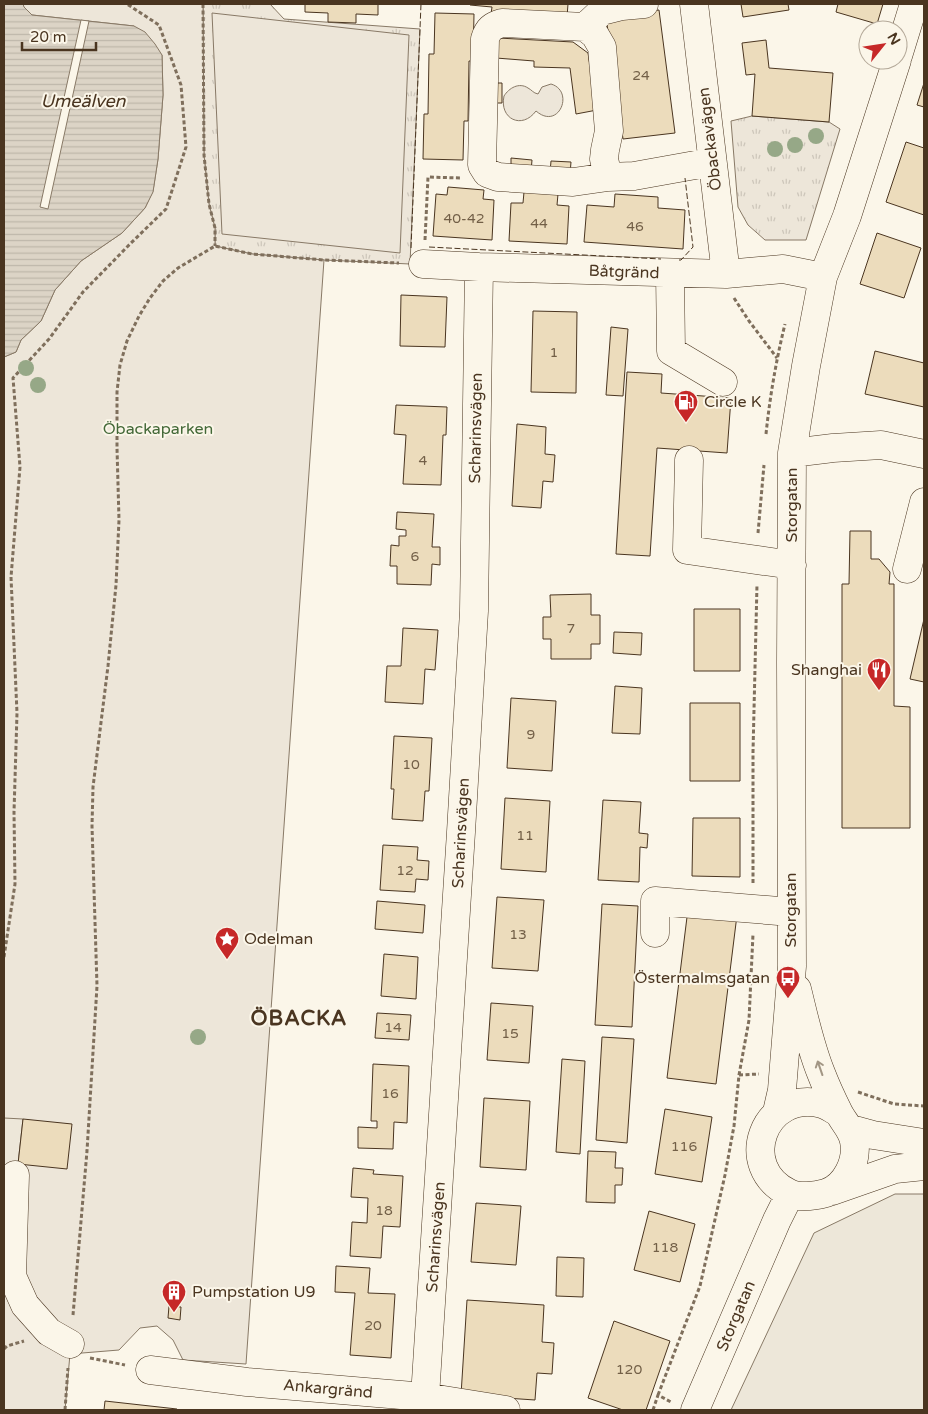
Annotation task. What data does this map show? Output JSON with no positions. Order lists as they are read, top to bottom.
{
  "streets": {
    "street": [
      "Öbackavägen",
      "Båtgränd",
      "Scharinsvägen",
      "Storgatan",
      "Ankargränd"
    ]
  },
  "crossings": [
    ["Öbackavägen", "Båtgränd"],
    ["Båtgränd", "Scharinsvägen"],
    ["Båtgränd", "Storgatan"],
    ["Scharinsvägen", "Ankargränd"]
  ],
  "districts": ["ÖBACKA"],
  "water": ["Umeälven"],
  "parks": ["Öbackaparken"],
  "places": {
    "fuel station": ["Circle K"],
    "restaurant": ["Shanghai"],
    "place": ["Odelman"],
    "bus stop": ["Östermalmsgatan"],
    "building": ["Pumpstation U9"]
  },
  "house_numbers": [
    "24",
    "40-42",
    "44",
    "46",
    "1",
    "4",
    "6",
    "7",
    "9",
    "10",
    "11",
    "12",
    "13",
    "14",
    "15",
    "16",
    "116",
    "18",
    "118",
    "20",
    "120"
  ],
  "scale_bar": "20 m",
  "north": "top right"
}
